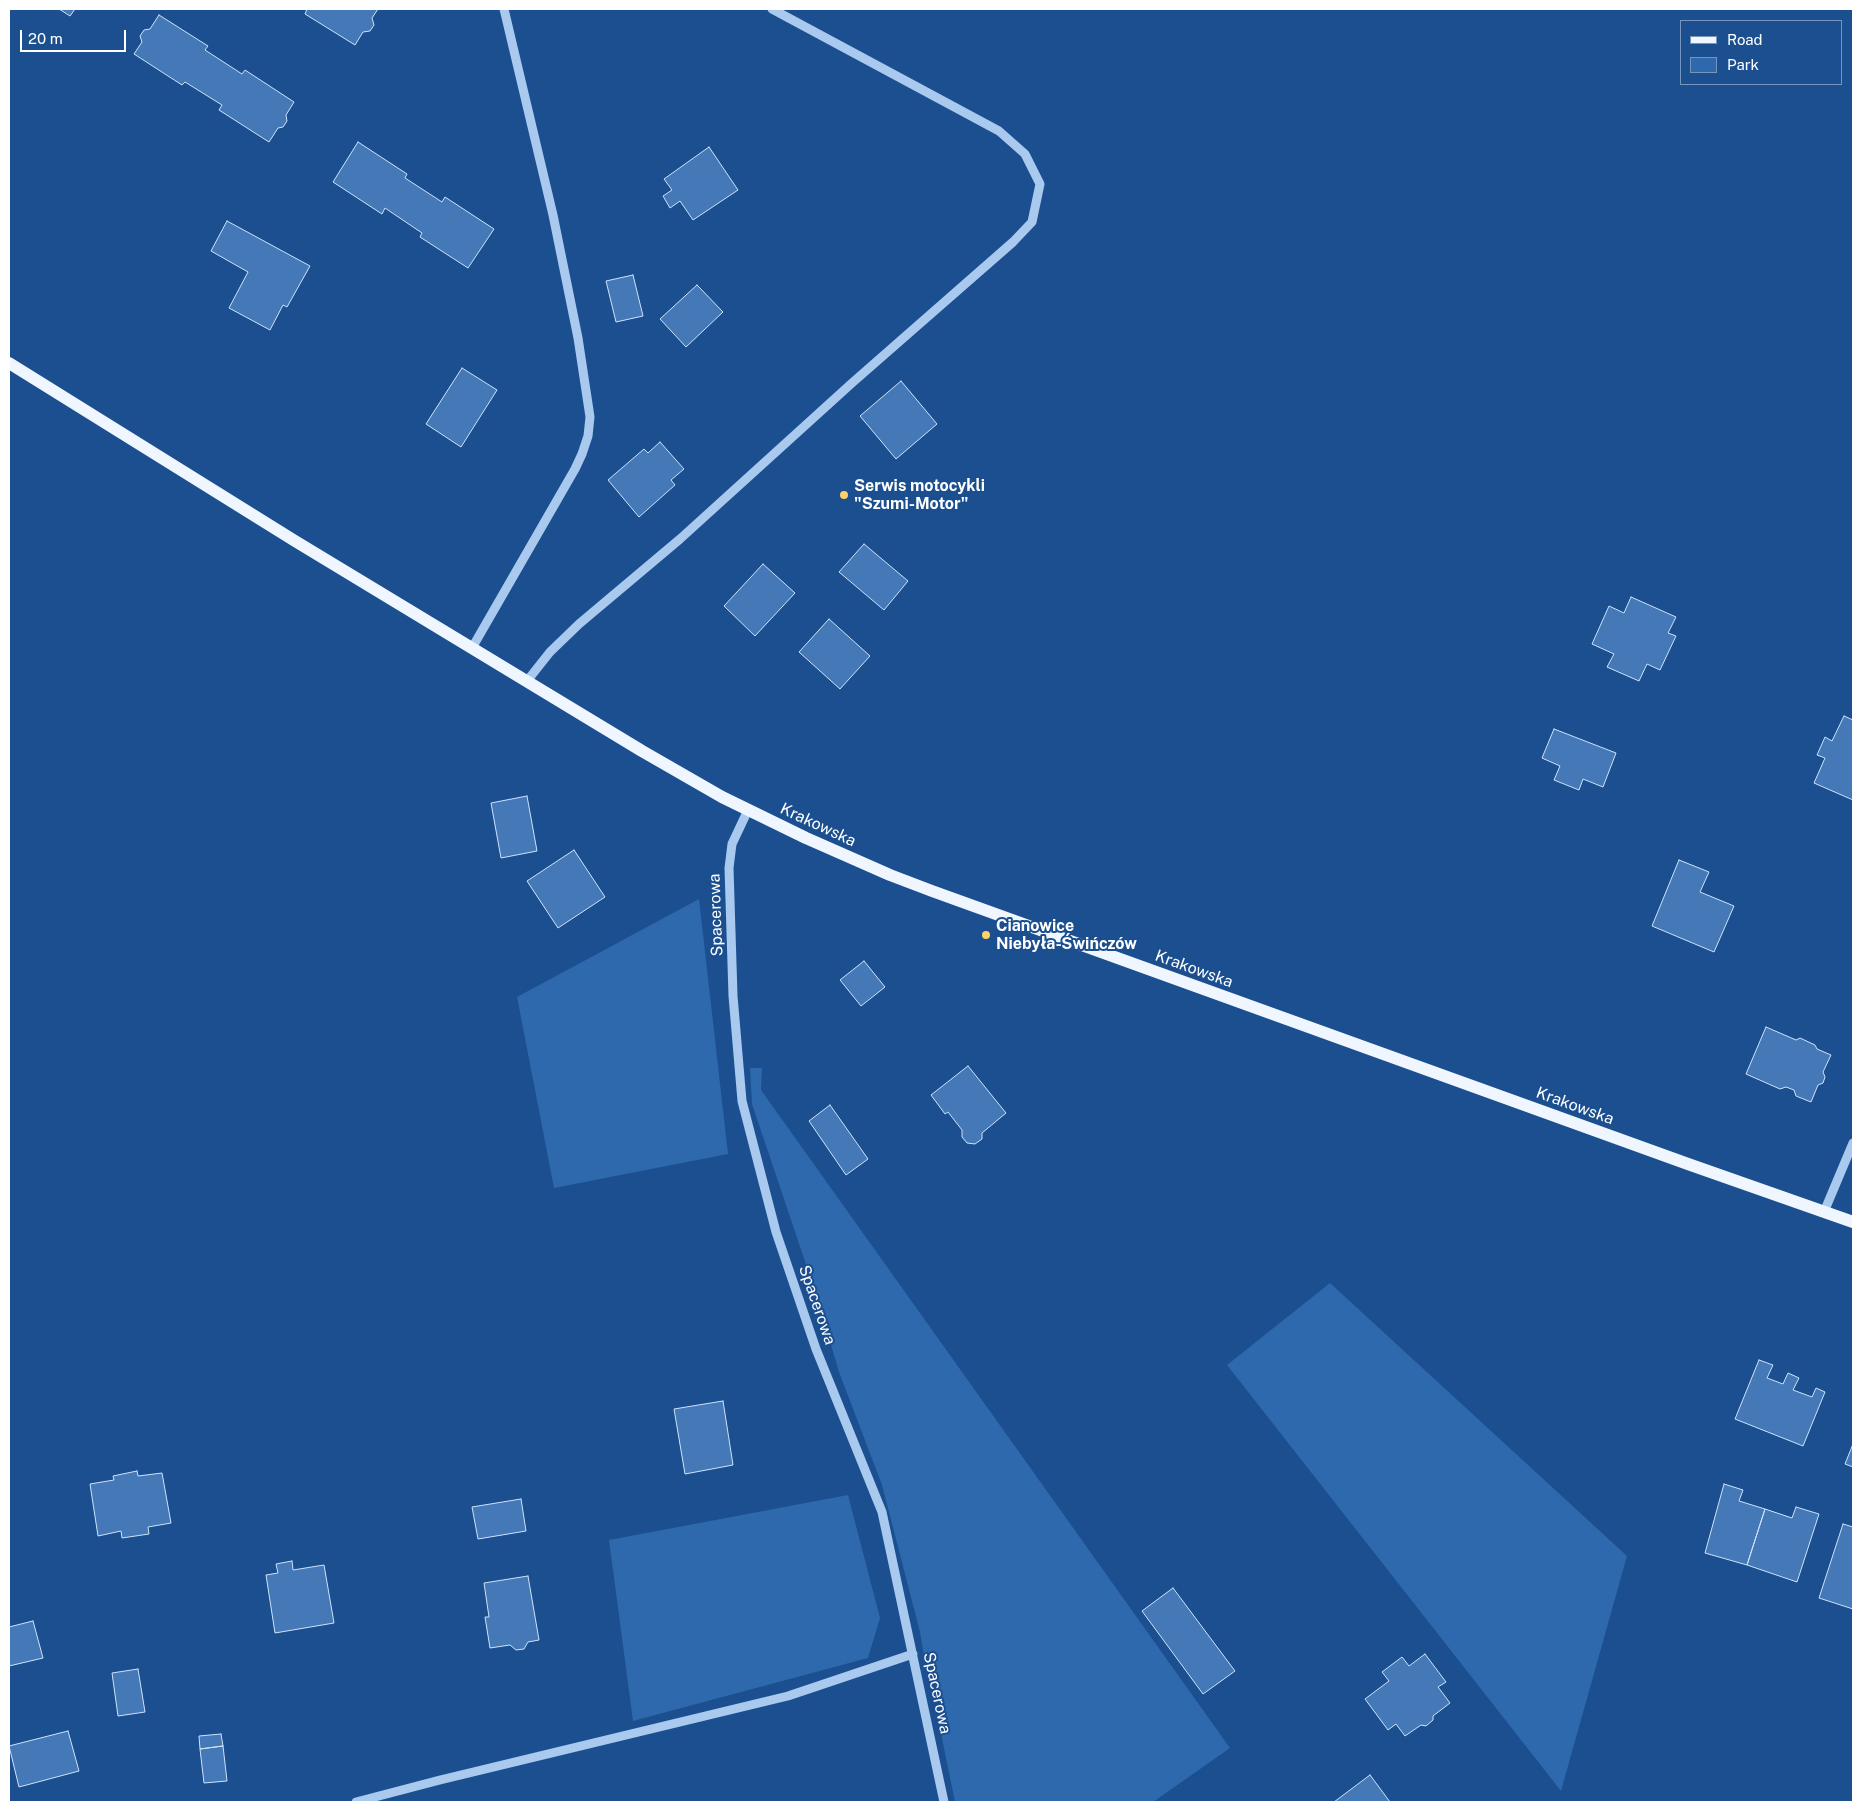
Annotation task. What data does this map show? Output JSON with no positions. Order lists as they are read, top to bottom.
{
  "streets": {
    "main road": ["Krakowska"],
    "street": ["Spacerowa"]
  },
  "crossings": [
    ["Krakowska", "Spacerowa"]
  ],
  "places": ["Serwis motocykli \"Szumi-Motor\"", "Cianowice Niebyła-Świńczów"],
  "legend": ["Road", "Park"],
  "scale_bar": "20 m"
}
